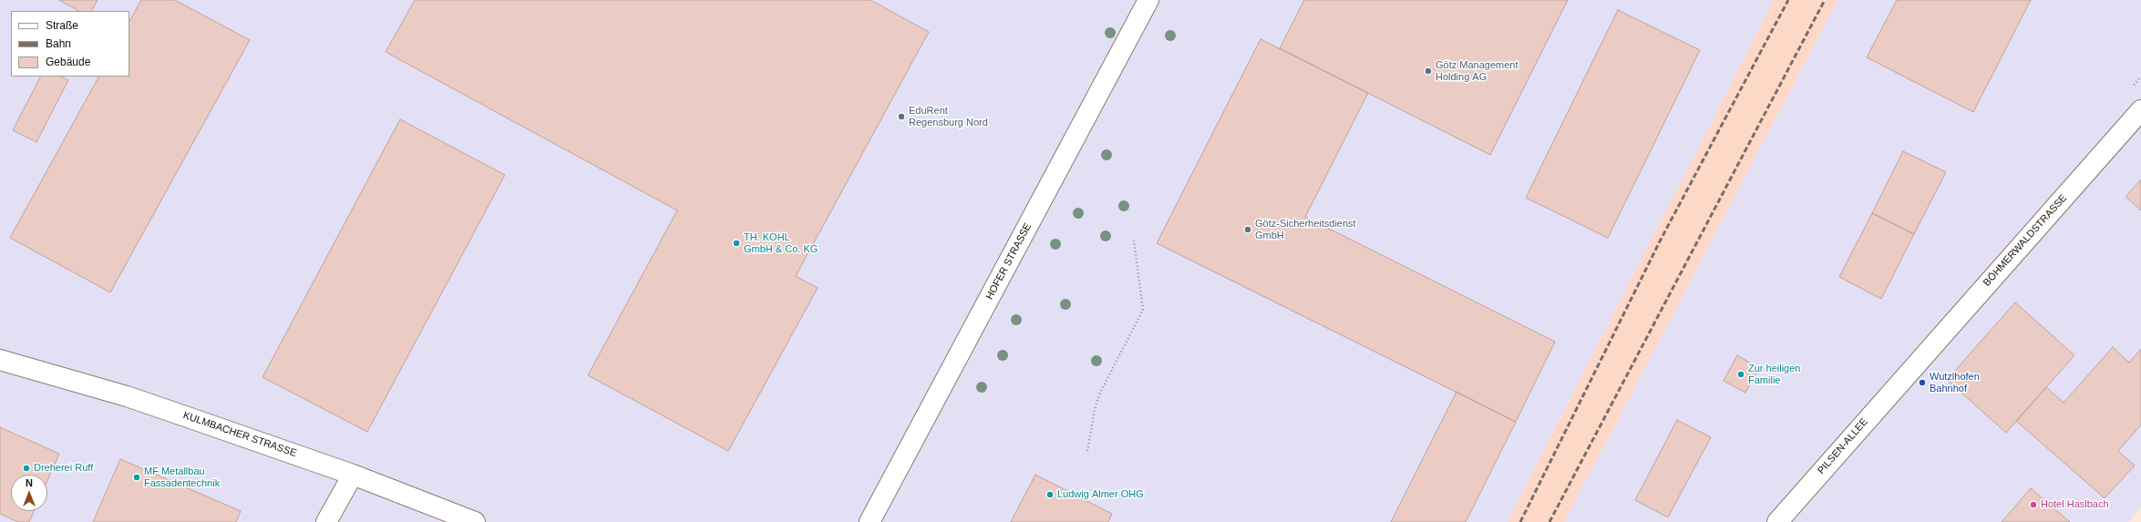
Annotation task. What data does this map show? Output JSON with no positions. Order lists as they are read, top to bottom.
{
  "streets": {
    "street": [
      "BÖHMERWALDSTRASSE",
      "HOFER STRASSE",
      "KULMBACHER STRASSE",
      "PILSEN-ALLEE"
    ]
  },
  "crossings": [
    ["BÖHMERWALDSTRASSE", "PILSEN-ALLEE"]
  ],
  "places": [
    "Götz Management Holding AG",
    "EduRent Regensburg Nord",
    "Götz-Sicherheitsdienst GmbH",
    "TH. KOHL GmbH & Co. KG",
    "Zur heiligen Familie",
    "Wutzlhofen Bahnhof",
    "Dreherei Ruff",
    "MF Metallbau Fassadentechnik",
    "Ludwig Almer OHG",
    "Hotel Haslbach"
  ],
  "legend": ["Straße", "Bahn", "Gebäude"],
  "north": "top"
}
